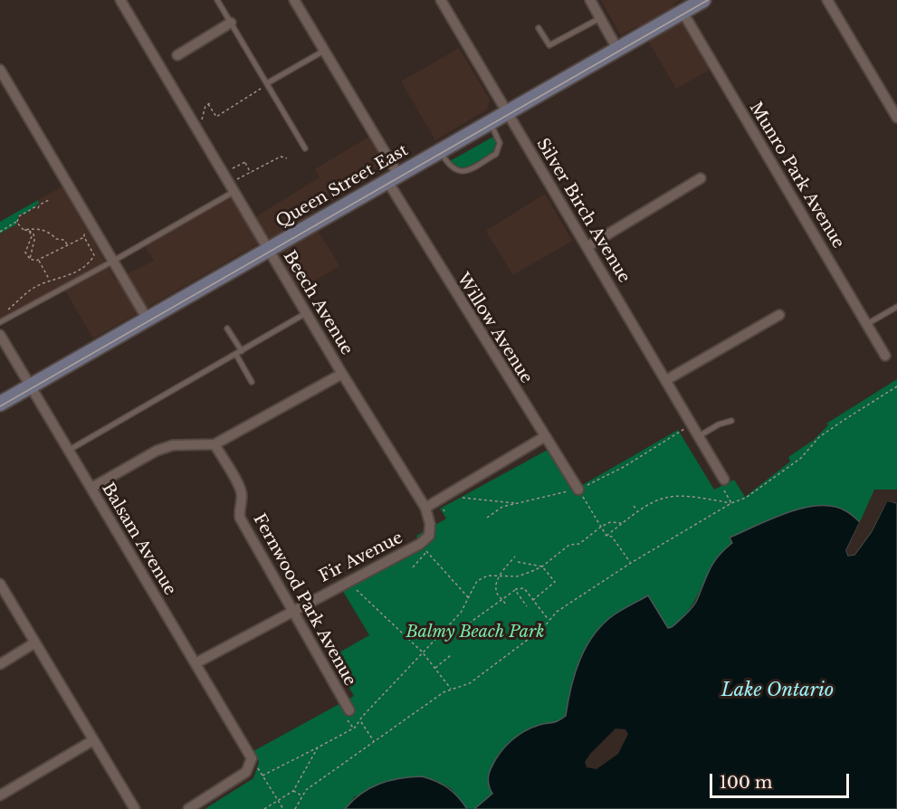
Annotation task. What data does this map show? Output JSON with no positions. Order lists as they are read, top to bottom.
{
  "streets": {
    "main road": ["Queen Street East"],
    "street": [
      "Munro Park Avenue",
      "Silver Birch Avenue",
      "Beech Avenue",
      "Willow Avenue",
      "Balsam Avenue",
      "Fir Avenue",
      "Fernwood Park Avenue"
    ]
  },
  "crossings": [
    ["Munro Park Avenue", "Queen Street East"],
    ["Queen Street East", "Silver Birch Avenue"],
    ["Queen Street East", "Beech Avenue"],
    ["Queen Street East", "Willow Avenue"],
    ["Queen Street East", "Balsam Avenue"],
    ["Beech Avenue", "Fir Avenue"],
    ["Balsam Avenue", "Fir Avenue"],
    ["Fir Avenue", "Fernwood Park Avenue"]
  ],
  "water": ["Lake Ontario"],
  "parks": ["Balmy Beach Park"],
  "scale_bar": "100 m"
}
